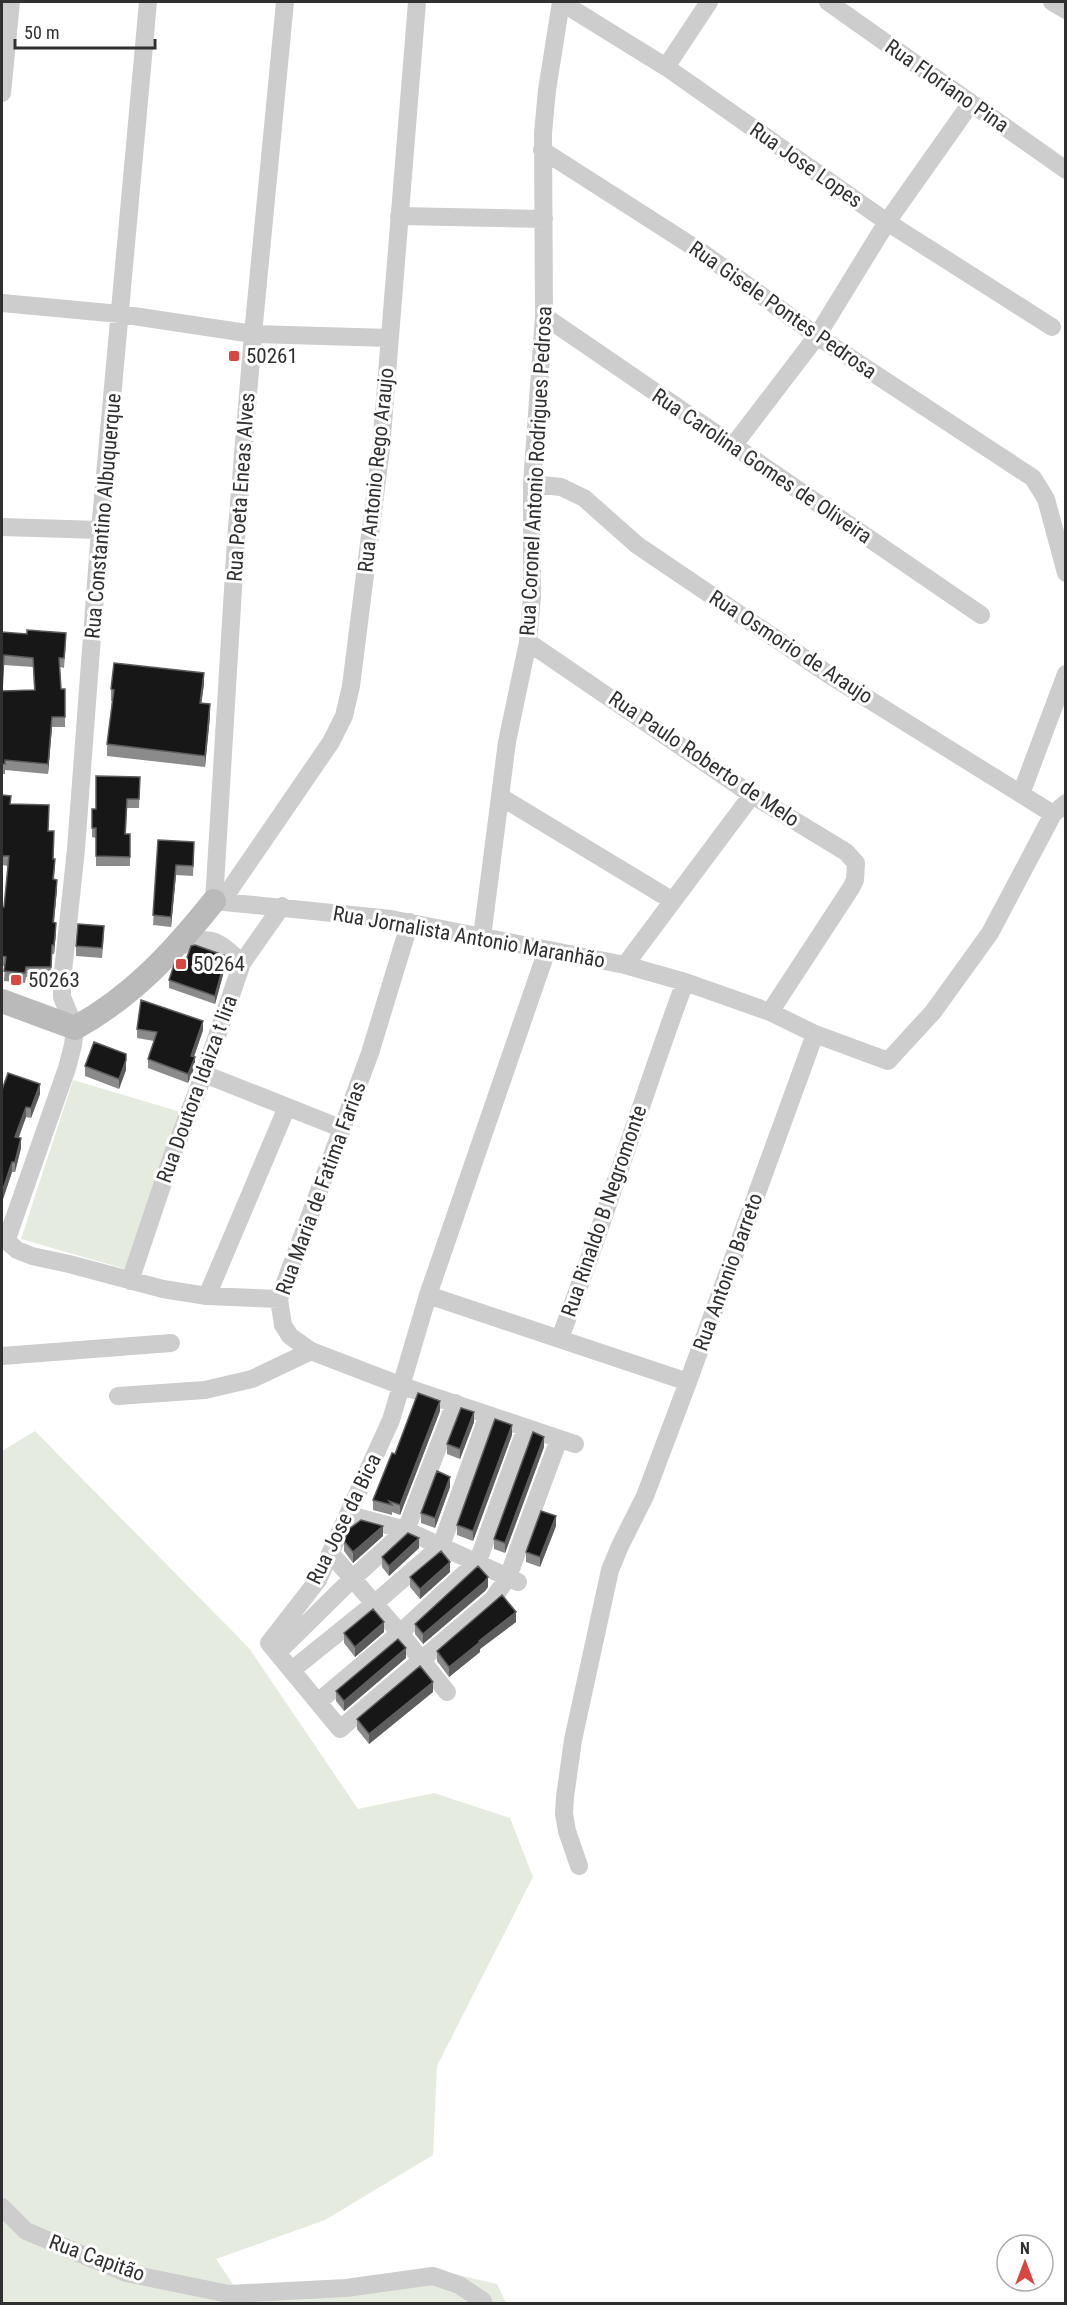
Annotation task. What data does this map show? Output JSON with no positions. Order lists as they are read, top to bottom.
{
  "streets": {
    "street": [
      "Rua Floriano Pina",
      "Rua Jose Lopes",
      "Rua Gisele Pontes Pedrosa",
      "Rua Carolina Gomes de Oliveira",
      "Rua Antonio Rego Araujo",
      "Rua Coronel Antonio Rodrigues Pedrosa",
      "Rua Poeta Eneas Alves",
      "Rua Constantino Albuquerque",
      "Rua Osmorio de Araujo",
      "Rua Paulo Roberto de Melo",
      "Rua Jornalista Antonio Maranhão",
      "Rua Doutora Idaiza t lira",
      "Rua Maria de Fatima Farias",
      "Rua Rinaldo B Negromonte",
      "Rua Antonio Barreto",
      "Rua Jose da Bica",
      "Rua Capitão"
    ]
  },
  "crossings": [
    ["Rua Jose Lopes", "Rua Coronel Antonio Rodrigues Pedrosa"],
    ["Rua Gisele Pontes Pedrosa", "Rua Coronel Antonio Rodrigues Pedrosa"],
    ["Rua Carolina Gomes de Oliveira", "Rua Coronel Antonio Rodrigues Pedrosa"],
    ["Rua Antonio Rego Araujo", "Rua Poeta Eneas Alves"],
    ["Rua Antonio Rego Araujo", "Rua Jornalista Antonio Maranhão"],
    ["Rua Coronel Antonio Rodrigues Pedrosa", "Rua Osmorio de Araujo"],
    ["Rua Coronel Antonio Rodrigues Pedrosa", "Rua Paulo Roberto de Melo"],
    ["Rua Coronel Antonio Rodrigues Pedrosa", "Rua Jornalista Antonio Maranhão"],
    ["Rua Poeta Eneas Alves", "Rua Jornalista Antonio Maranhão"],
    ["Rua Osmorio de Araujo", "Rua Jornalista Antonio Maranhão"],
    ["Rua Paulo Roberto de Melo", "Rua Jornalista Antonio Maranhão"],
    ["Rua Jornalista Antonio Maranhão", "Rua Doutora Idaiza t lira"],
    ["Rua Jornalista Antonio Maranhão", "Rua Maria de Fatima Farias"],
    ["Rua Jornalista Antonio Maranhão", "Rua Rinaldo B Negromonte"],
    ["Rua Jornalista Antonio Maranhão", "Rua Antonio Barreto"],
    ["Rua Maria de Fatima Farias", "Rua Jose da Bica"],
    ["Rua Rinaldo B Negromonte", "Rua Jose da Bica"]
  ],
  "places": {
    "transit": ["50261", "50264", "50263"]
  },
  "scale_bar": "50 m",
  "north": "top"
}
